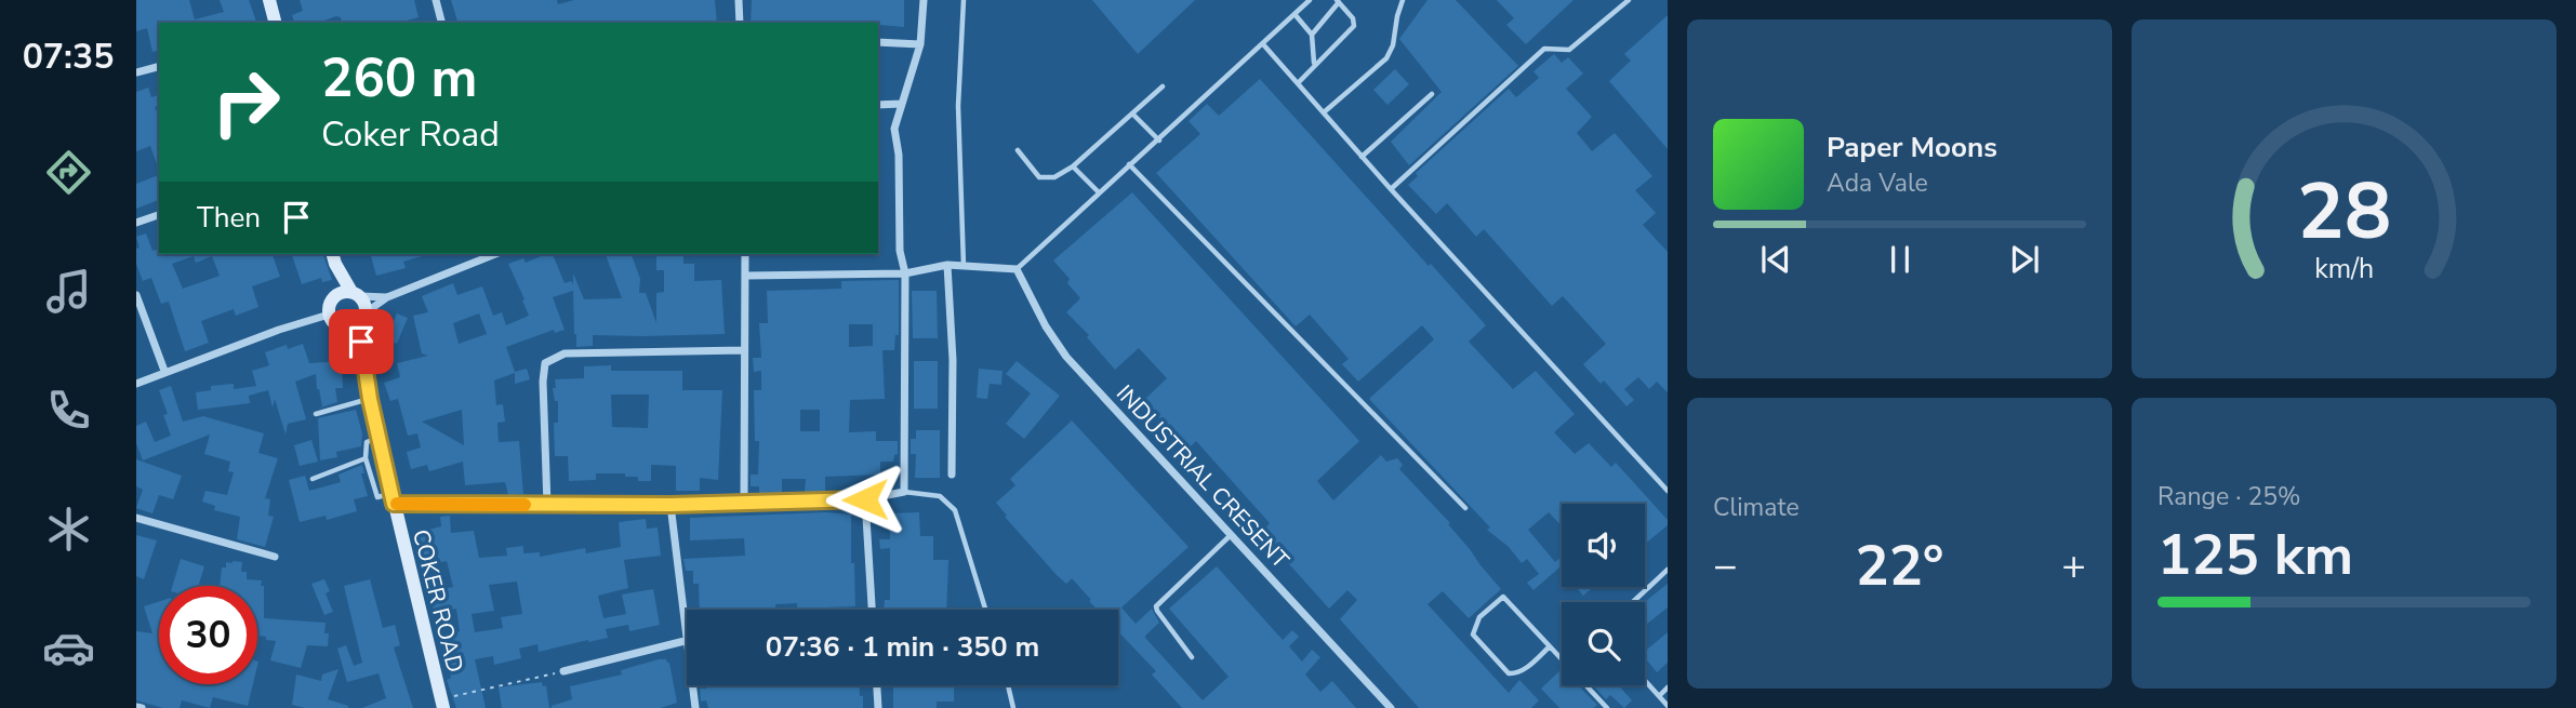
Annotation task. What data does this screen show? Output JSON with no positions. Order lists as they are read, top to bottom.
{
  "streets": {
    "main road": ["COKER ROAD"],
    "street": ["INDUSTRIAL CRESENT"]
  },
  "page": {
    "tabs": "07:35",
    "turn": ["260 m", "Coker Road"],
    "song": ["Paper Moons", "Ada Vale"],
    "then": "Then",
    "tile": [
      "Climate",
      ["Range · 25%", "125 km"]
    ],
    "heat": ["−", "22°", "+"],
    "limit": "30",
    "trip": "07:36 · 1 min · 350 m",
    "gauge": ["28", "km/h"]
  }
}
